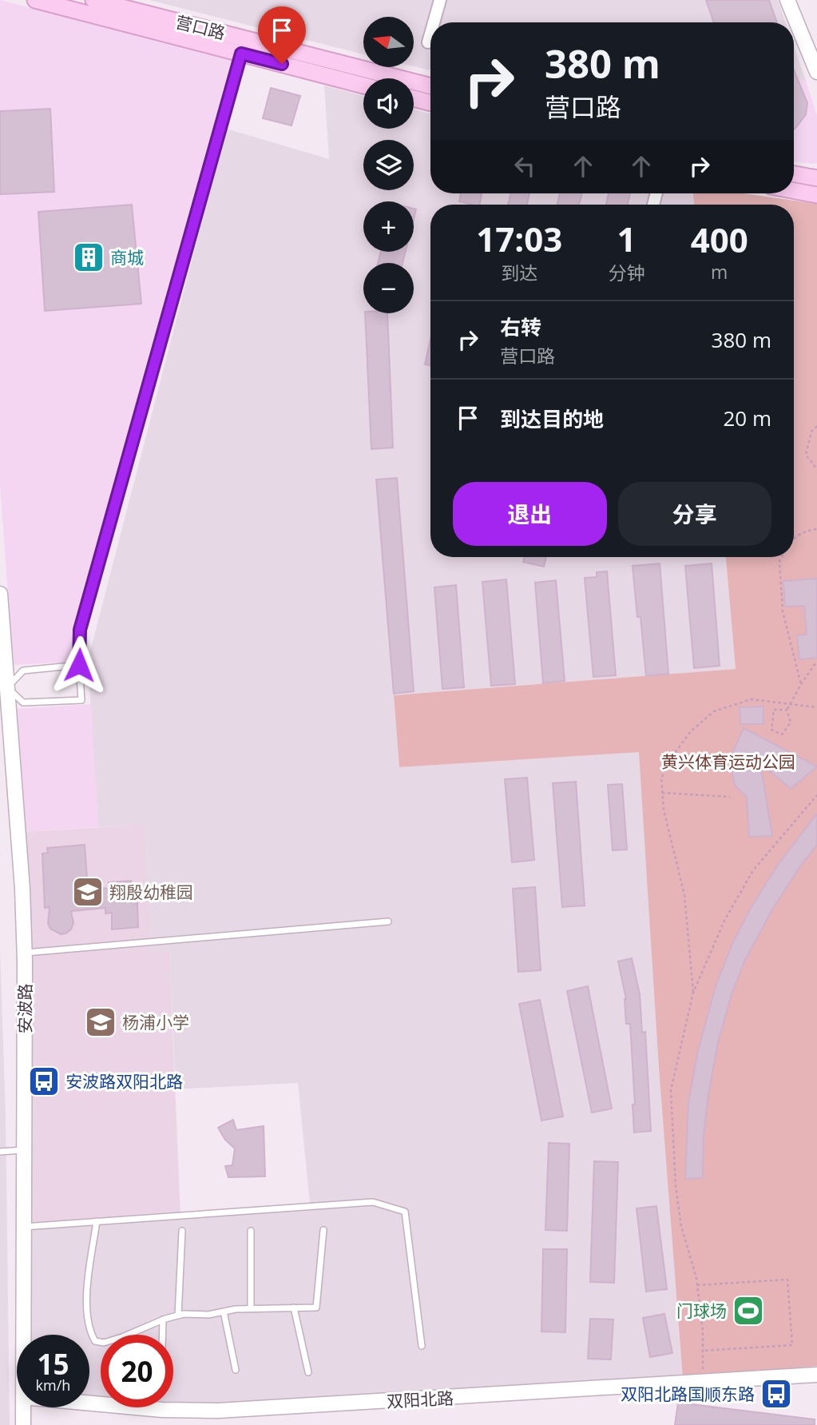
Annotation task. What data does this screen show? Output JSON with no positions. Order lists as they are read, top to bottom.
{
  "streets": {
    "main road": ["营口路"],
    "street": ["安波路", "双阳北路"]
  },
  "parks": ["黄兴体育运动公园"],
  "places": {
    "building": ["商城"],
    "school or university": ["翔殷幼稚园", "杨浦小学"],
    "bus stop": ["安波路双阳北路", "双阳北路国顺东路"],
    "sports": ["门球场"]
  },
  "north": "left",
  "page": {
    "map_buttons": ["+", "−"],
    "turn": ["380 m", "营口路"],
    "eta": [
      "17:03",
      "到达",
      "1",
      "分钟",
      "400",
      "m"
    ],
    "list": [
      {
        "name": "右转",
        "note": "营口路",
        "value": "380 m"
      },
      {
        "name": "到达目的地",
        "value": "20 m"
      }
    ],
    "buttons": ["退出", "分享"],
    "speed": "15 km/h",
    "limit": "20"
  }
}
